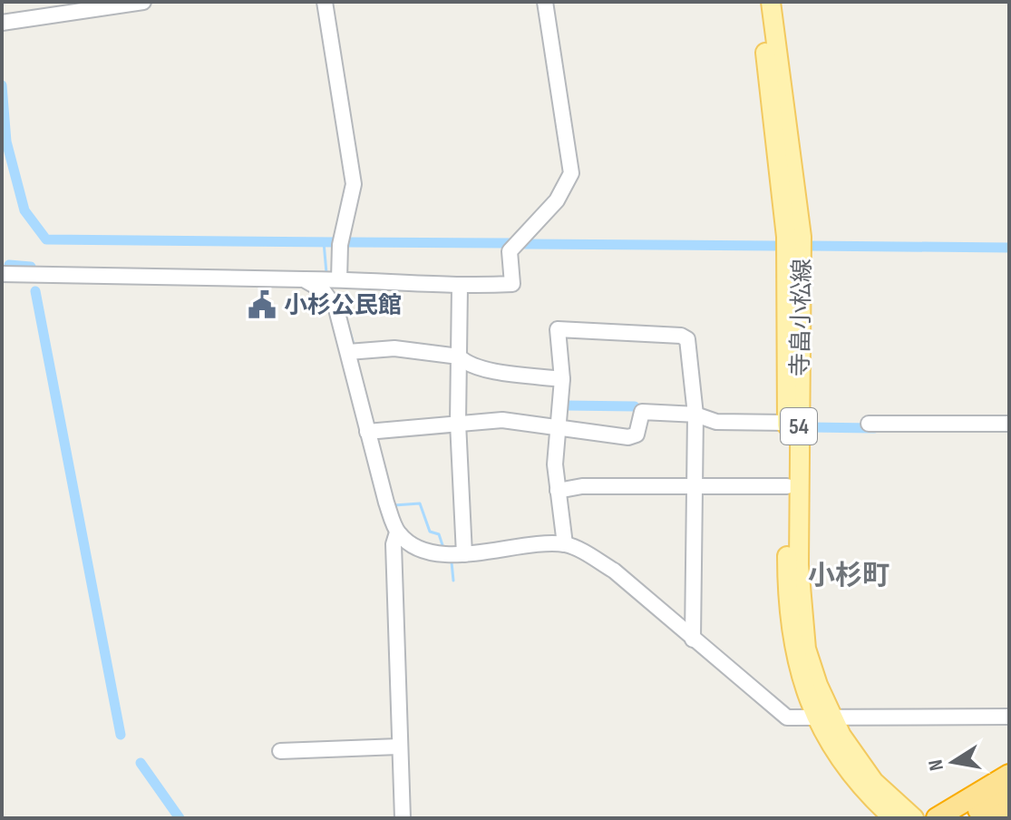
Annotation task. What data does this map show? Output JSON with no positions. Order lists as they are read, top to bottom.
{
  "streets": {
    "main road": ["寺畠小松線", "54"]
  },
  "districts": ["小杉町"],
  "places": {
    "public building": ["小杉公民館"]
  },
  "north": "left"
}
